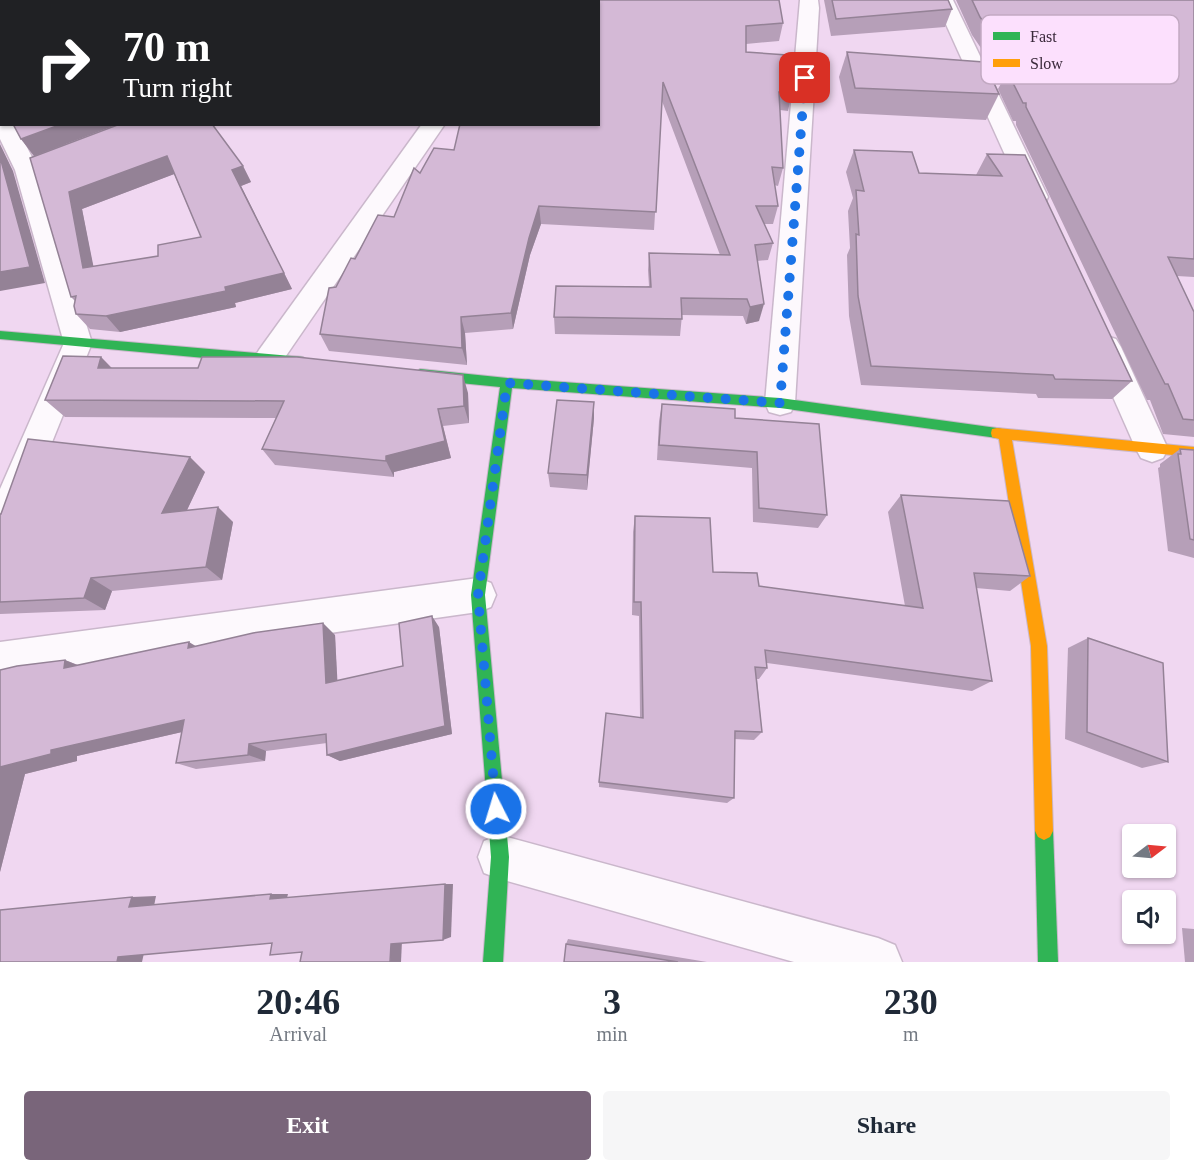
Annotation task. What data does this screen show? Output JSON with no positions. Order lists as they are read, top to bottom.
{
  "legend": ["Fast", "Slow"],
  "north": "right",
  "page": {
    "turn": ["70 m", "Turn right"],
    "eta": [
      "20:46",
      "Arrival",
      "3",
      "min",
      "230",
      "m"
    ],
    "buttons": ["Exit", "Share"]
  }
}
